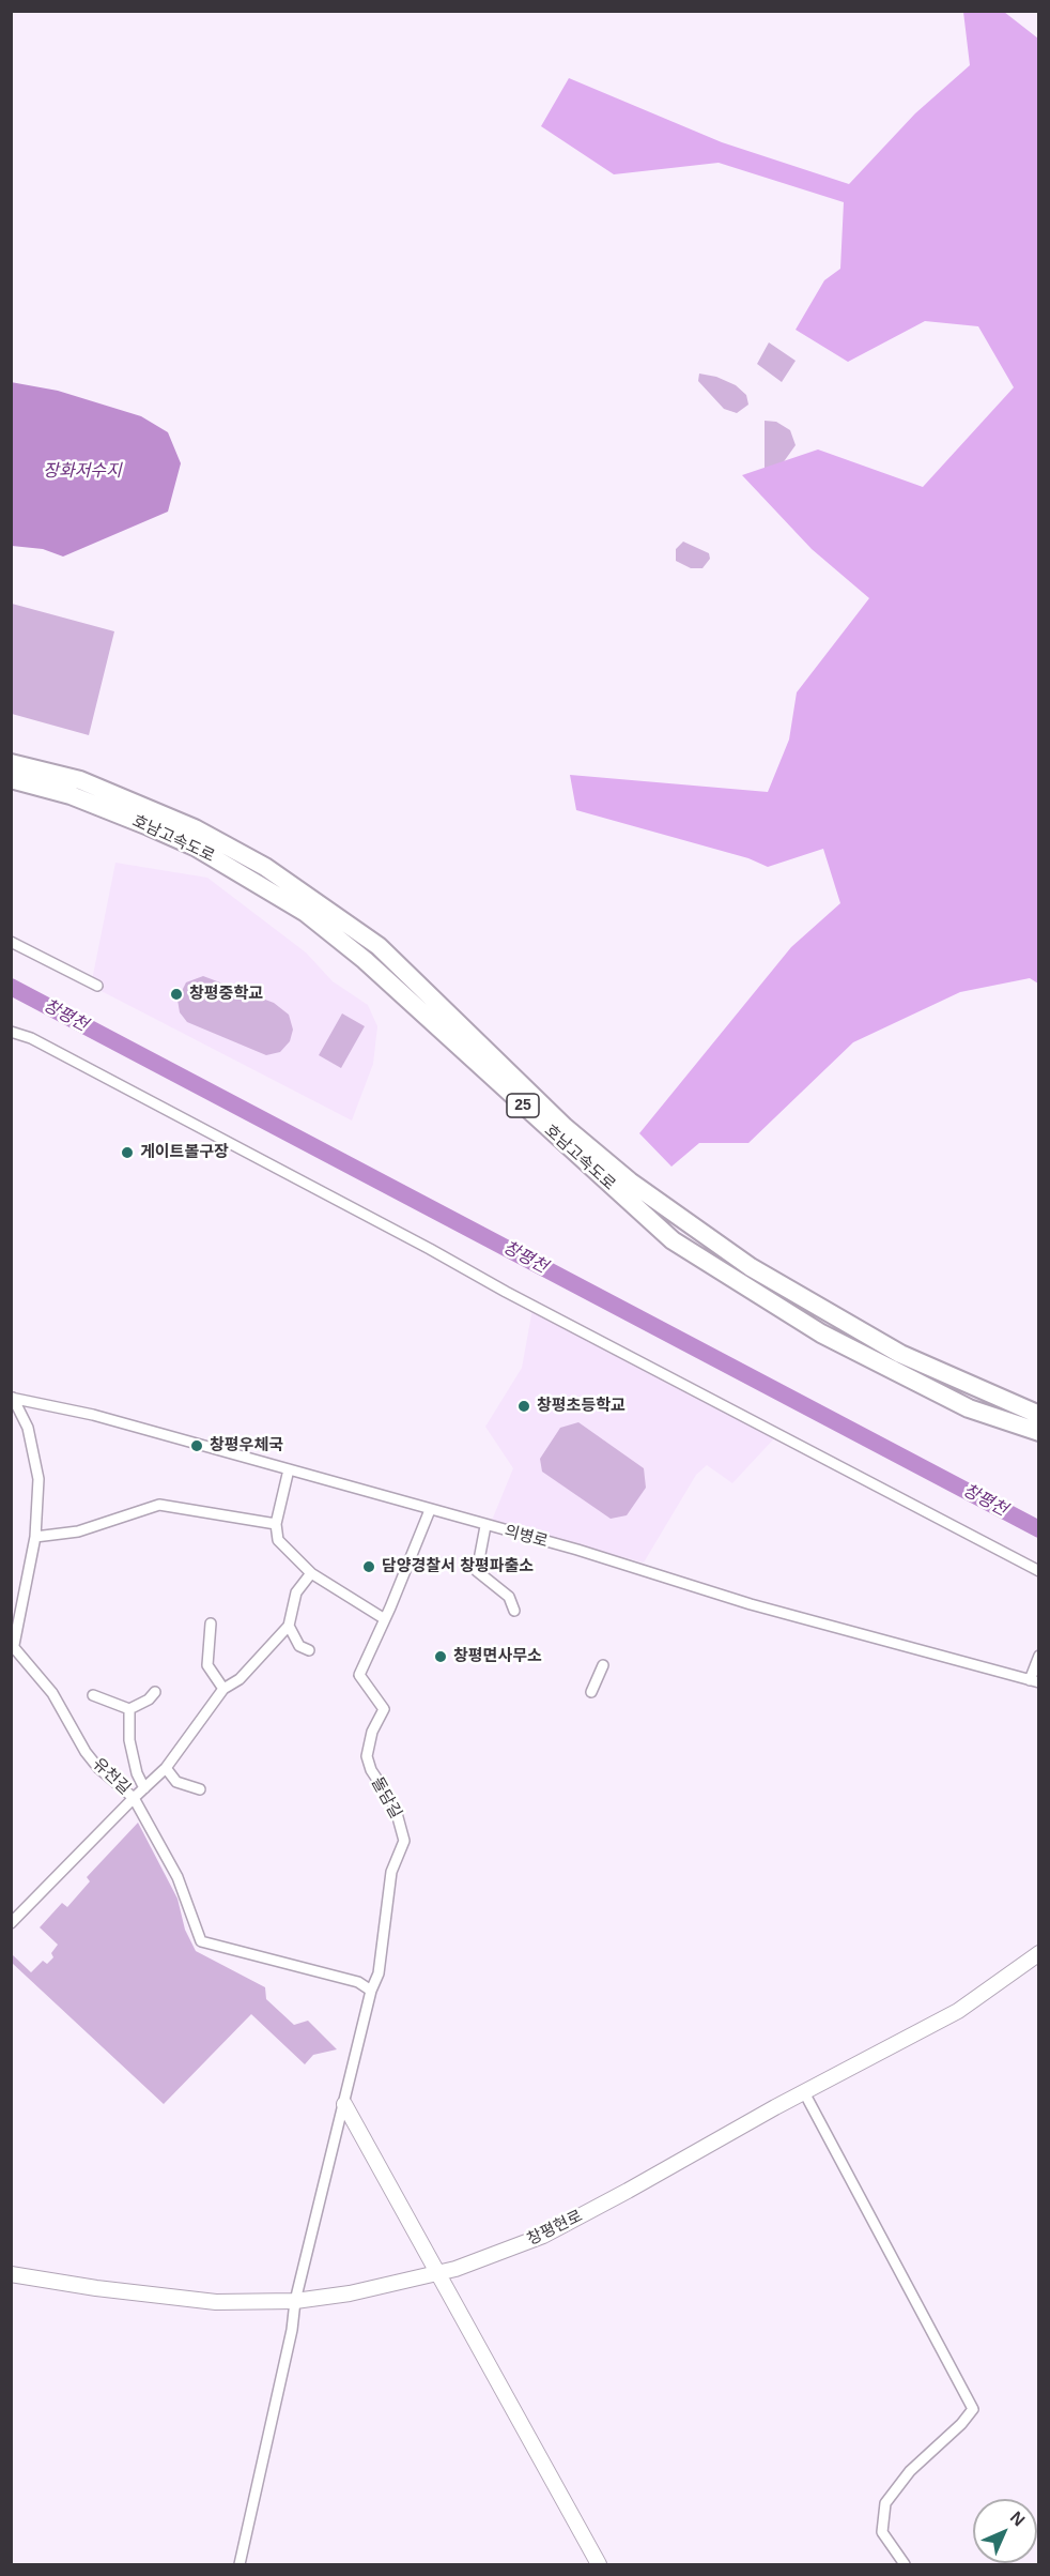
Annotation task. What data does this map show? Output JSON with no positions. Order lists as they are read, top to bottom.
{
  "streets": {
    "highway": ["호남고속도로", "25"],
    "main road": ["창평현로"],
    "street": ["의병로", "유천길", "돌담길"]
  },
  "crossings": [
    ["의병로", "돌담길"]
  ],
  "water": ["장화저수지", "창평천"],
  "places": [
    "창평중학교",
    "게이트볼구장",
    "창평초등학교",
    "창평우체국",
    "담양경찰서 창평파출소",
    "창평면사무소"
  ],
  "north": "top right"
}
